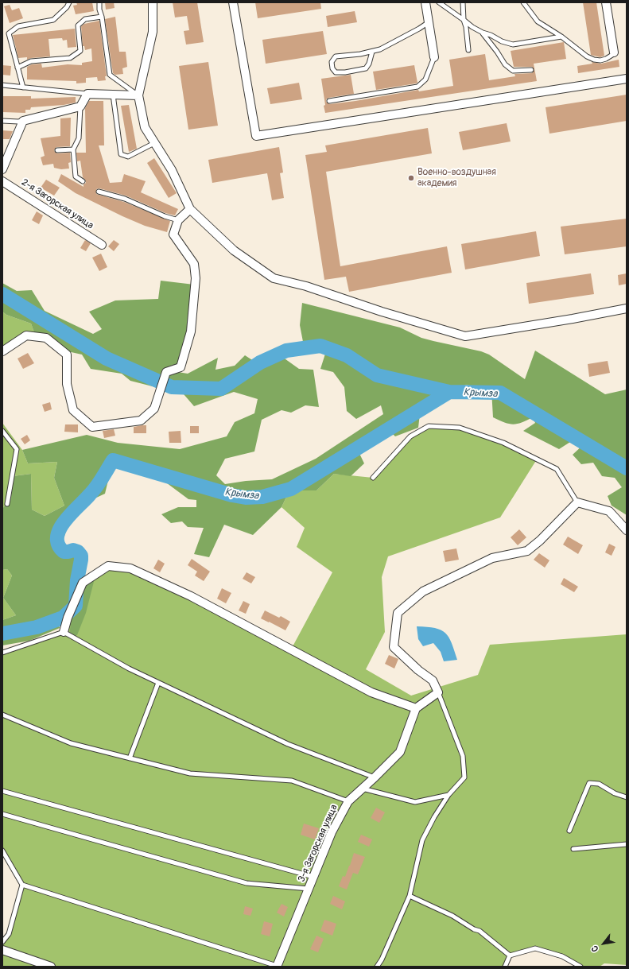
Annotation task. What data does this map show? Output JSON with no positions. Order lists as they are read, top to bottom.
{
  "streets": {
    "street": ["2-я Загорская улица", "3-я Загорская улица"]
  },
  "water": ["Крымза"],
  "places": ["Военно-воздушная академия"],
  "north": "bottom left"
}
